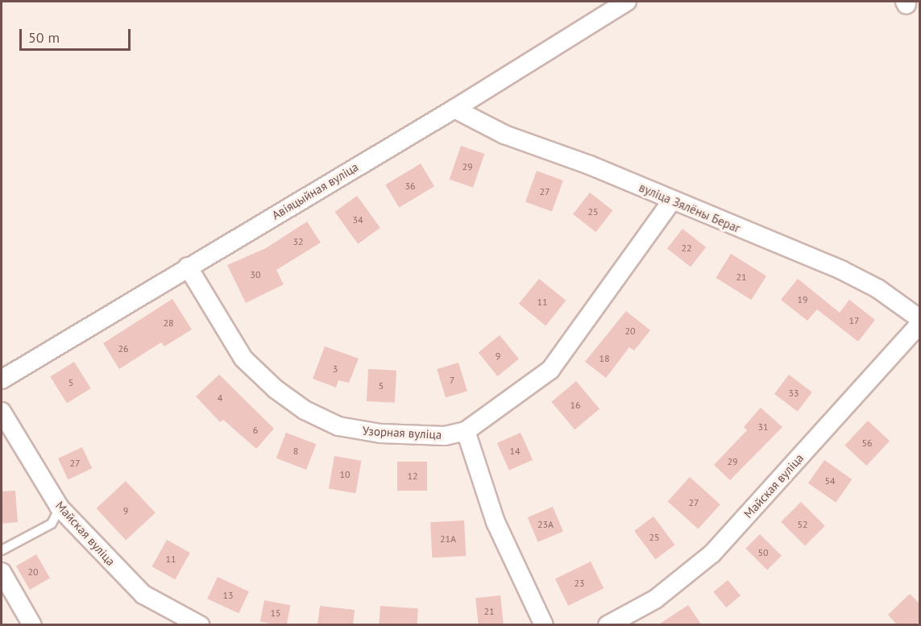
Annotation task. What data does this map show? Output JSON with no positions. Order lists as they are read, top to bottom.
{
  "streets": {
    "street": [
      "Авіяцыйная вуліца",
      "вуліца Зялёны Бераг",
      "Узорная вуліца",
      "Майская вуліца"
    ]
  },
  "crossings": [
    ["Авіяцыйная вуліца", "вуліца Зялёны Бераг"],
    ["Авіяцыйная вуліца", "Узорная вуліца"],
    ["вуліца Зялёны Бераг", "Узорная вуліца"]
  ],
  "house_numbers": [
    "29",
    "36",
    "27",
    "25",
    "34",
    "32",
    "22",
    "30",
    "21",
    "19",
    "11",
    "17",
    "28",
    "20",
    "26",
    "9",
    "18",
    "3",
    "7",
    "5",
    "5",
    "33",
    "4",
    "16",
    "31",
    "6",
    "56",
    "8",
    "14",
    "29",
    "27",
    "10",
    "12",
    "54",
    "27",
    "9",
    "23А",
    "52",
    "25",
    "21А",
    "50",
    "11",
    "20",
    "23",
    "13",
    "21",
    "15"
  ],
  "scale_bar": "50 m"
}
